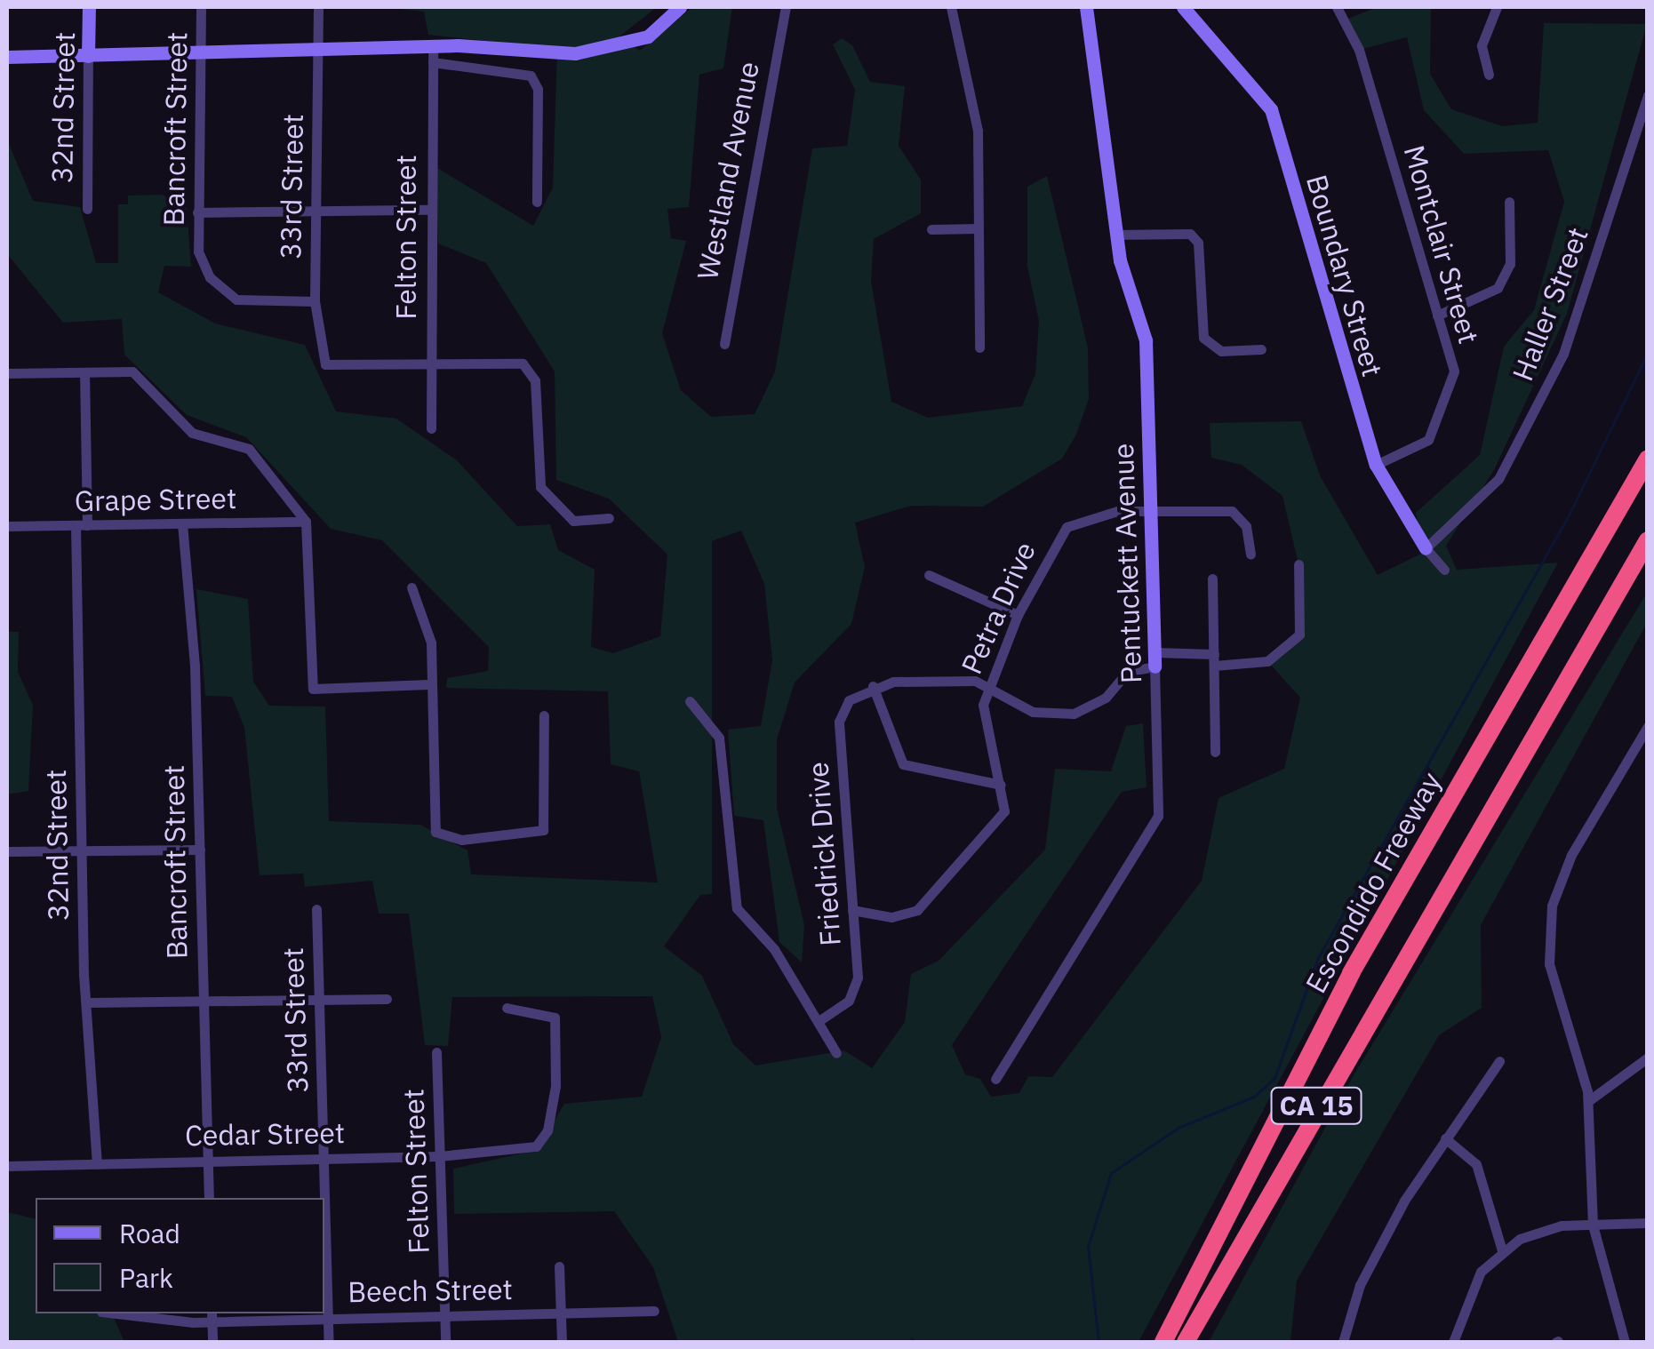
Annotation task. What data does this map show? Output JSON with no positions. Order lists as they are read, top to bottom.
{
  "streets": {
    "highway": ["Escondido Freeway", "CA 15"],
    "street": [
      "32nd Street",
      "Bancroft Street",
      "Westland Avenue",
      "33rd Street",
      "Felton Street",
      "Montclair Street",
      "Boundary Street",
      "Haller Street",
      "Grape Street",
      "Pentuckett Avenue",
      "Petra Drive",
      "Friedrick Drive",
      "Cedar Street",
      "Beech Street"
    ]
  },
  "crossings": [
    ["32nd Street", "Grape Street"],
    ["32nd Street", "Cedar Street"],
    ["Bancroft Street", "33rd Street"],
    ["Bancroft Street", "Grape Street"],
    ["Bancroft Street", "Cedar Street"],
    ["33rd Street", "Felton Street"],
    ["33rd Street", "Cedar Street"],
    ["33rd Street", "Beech Street"],
    ["Felton Street", "Cedar Street"],
    ["Felton Street", "Beech Street"],
    ["Montclair Street", "Boundary Street"],
    ["Boundary Street", "Haller Street"],
    ["Pentuckett Avenue", "Petra Drive"],
    ["Petra Drive", "Friedrick Drive"]
  ],
  "legend": ["Road", "Park"]
}
